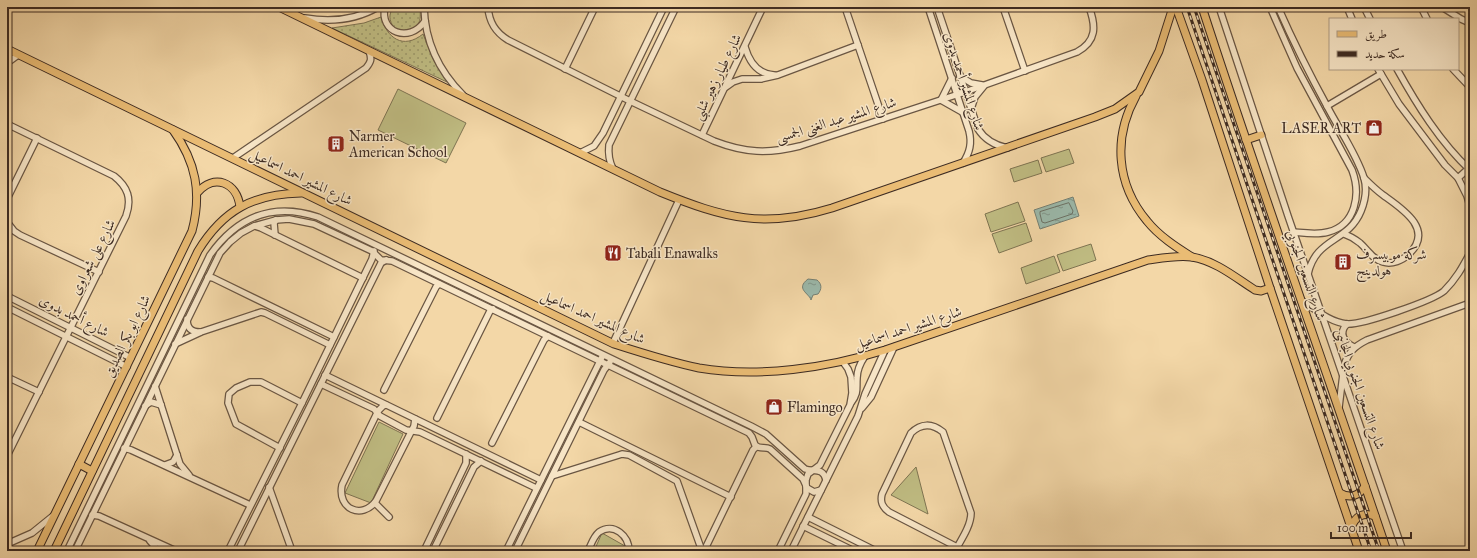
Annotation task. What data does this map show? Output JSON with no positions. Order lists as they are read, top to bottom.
{
  "streets": {
    "main road": ["شارع المشير احمد اسماعيل", "شارع التسعين الجنوبي", "شارع ابو بكر الصديق"],
    "street": [
      "شارع طيار زهير شلبى",
      "شارع المشير أحمد بدوى",
      "شارع المشير عبد الغنى الجمسى",
      "شارع على شعراوى",
      "شارع أحمد بدوى",
      "شارع التسعين الجنوبي الجانبى"
    ]
  },
  "crossings": [
    ["شارع طيار زهير شلبى", "شارع المشير عبد الغنى الجمسى"],
    ["شارع المشير أحمد بدوى", "شارع المشير عبد الغنى الجمسى"],
    ["شارع المشير احمد اسماعيل", "شارع ابو بكر الصديق"],
    ["شارع على شعراوى", "شارع أحمد بدوى"],
    ["شارع أحمد بدوى", "شارع ابو بكر الصديق"]
  ],
  "places": {
    "shop": ["LASER ART", "Flamingo"],
    "building": ["Narmer American School", "شركة موبيسرف هولدينج"],
    "restaurant": ["Tabali Enawalks"]
  },
  "legend": ["طريق", "سكة حديد"],
  "scale_bar": "100 m"
}
